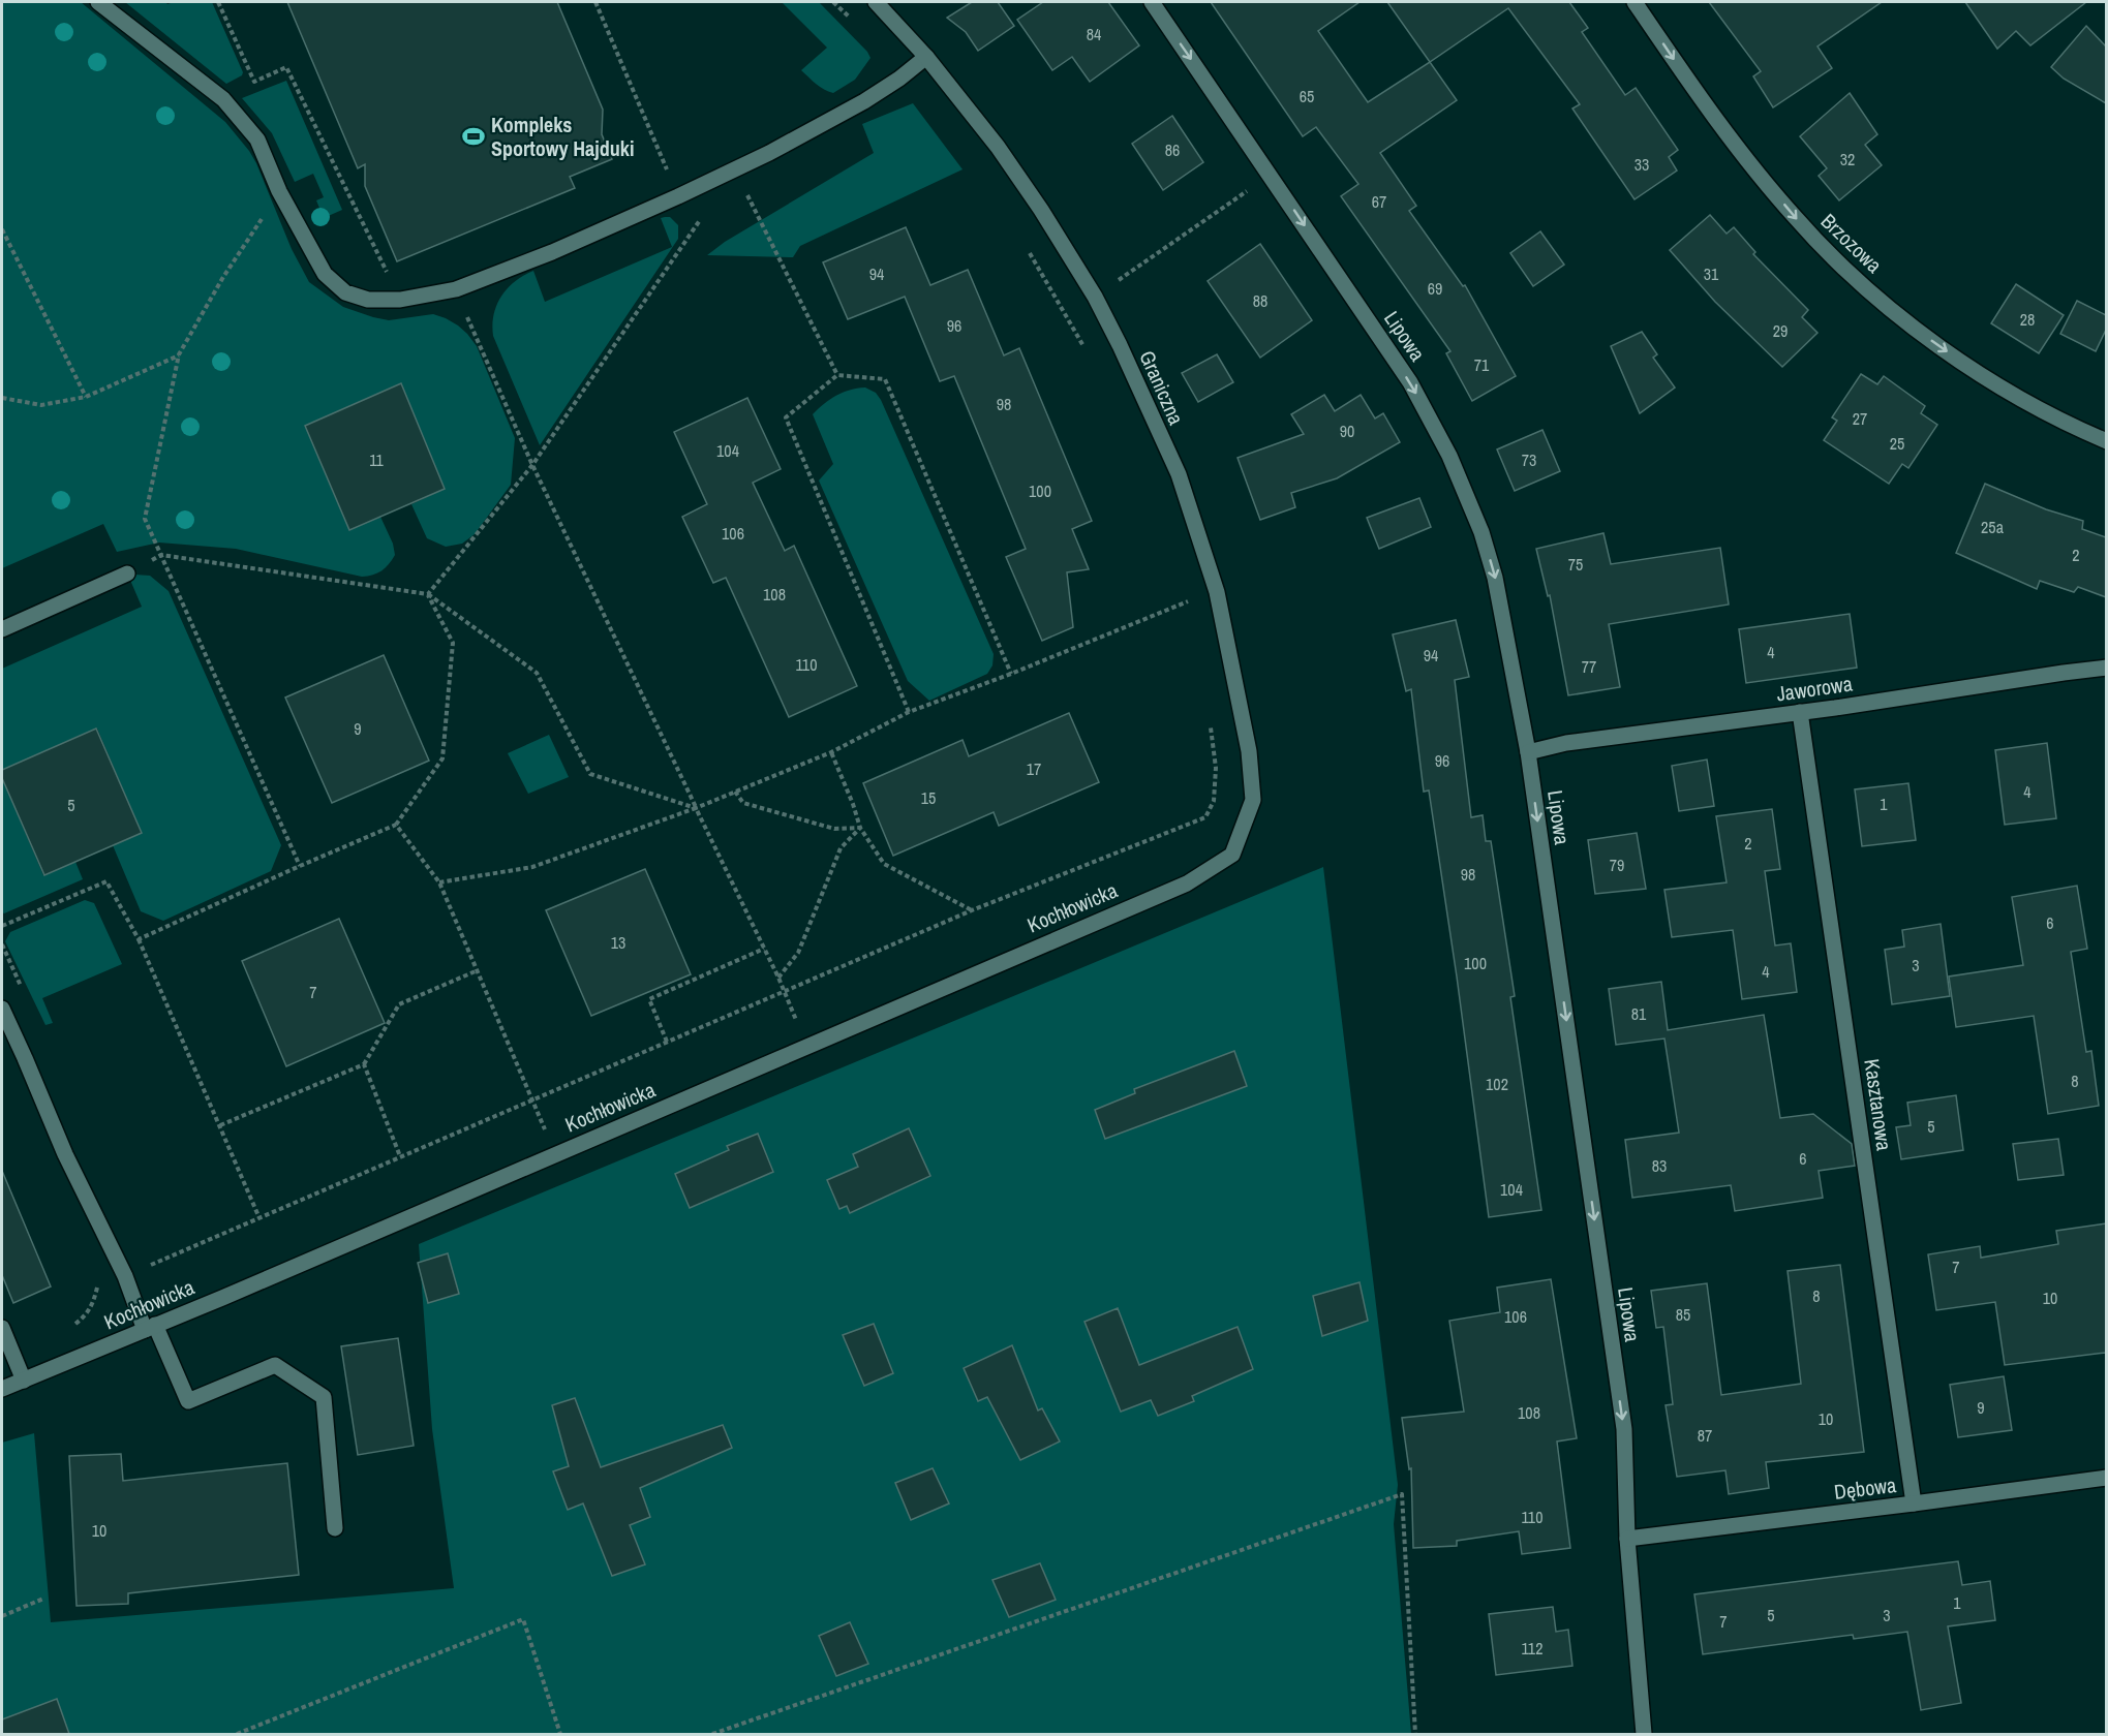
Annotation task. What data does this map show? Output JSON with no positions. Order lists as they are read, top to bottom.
{
  "streets": {
    "street": [
      "Brzozowa",
      "Lipowa",
      "Graniczna",
      "Jaworowa",
      "Kochłowicka",
      "Kasztanowa",
      "Dębowa"
    ]
  },
  "crossings": [
    ["Lipowa", "Jaworowa"],
    ["Lipowa", "Dębowa"],
    ["Graniczna", "Kochłowicka"],
    ["Jaworowa", "Kasztanowa"],
    ["Kasztanowa", "Dębowa"]
  ],
  "one_way": ["Brzozowa", "Lipowa"],
  "places": {
    "sports": ["Kompleks Sportowy Hajduki"]
  },
  "house_numbers": [
    "84",
    "65",
    "86",
    "32",
    "33",
    "67",
    "94",
    "31",
    "69",
    "88",
    "28",
    "96",
    "29",
    "71",
    "98",
    "27",
    "90",
    "25",
    "104",
    "11",
    "73",
    "100",
    "25a",
    "106",
    "2",
    "75",
    "108",
    "4",
    "94",
    "110",
    "77",
    "9",
    "96",
    "17",
    "4",
    "15",
    "1",
    "5",
    "2",
    "79",
    "98",
    "6",
    "13",
    "100",
    "3",
    "4",
    "7",
    "81",
    "8",
    "102",
    "5",
    "6",
    "83",
    "104",
    "7",
    "8",
    "10",
    "85",
    "106",
    "9",
    "108",
    "10",
    "87",
    "110",
    "10",
    "1",
    "5",
    "3",
    "7",
    "112"
  ]
}
